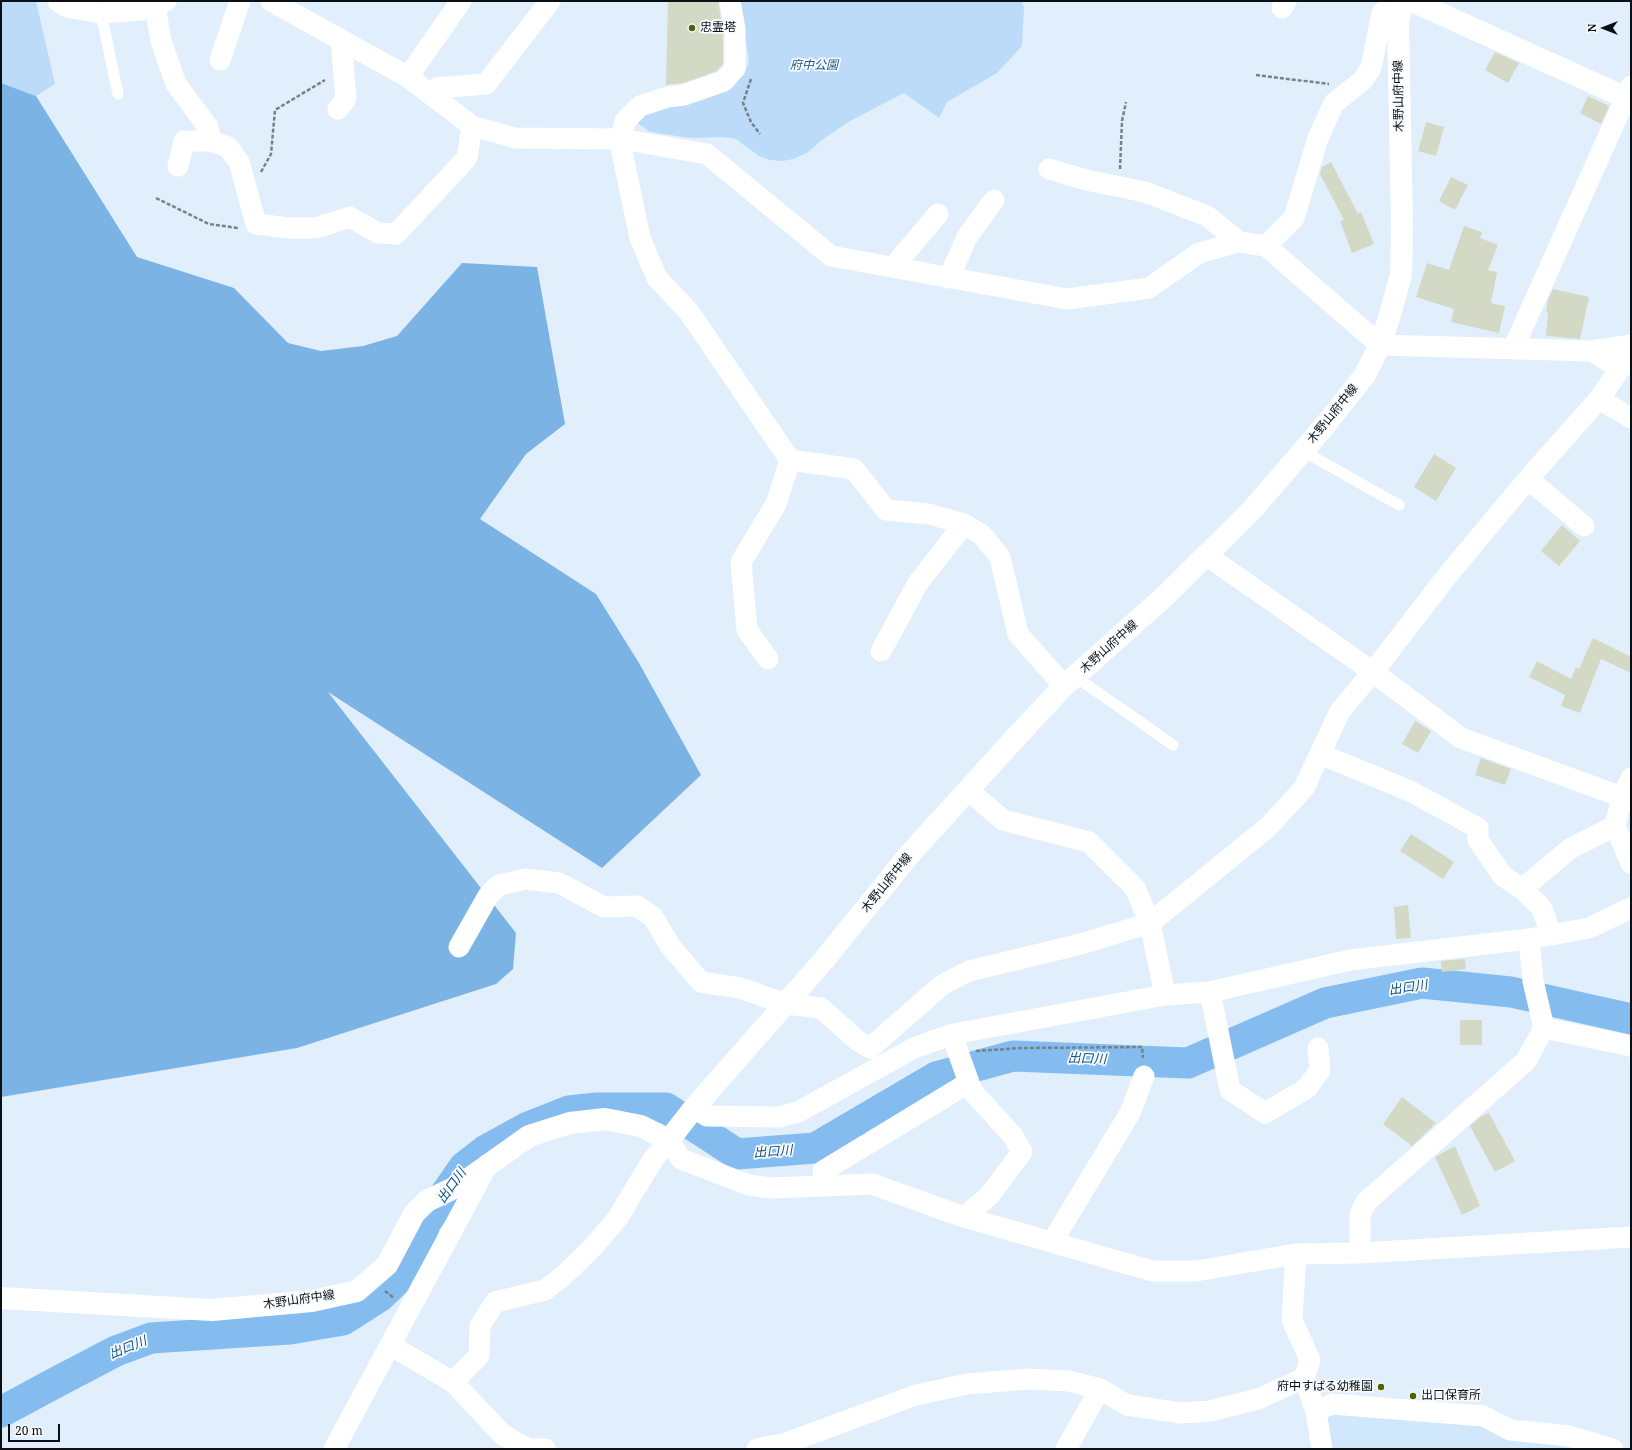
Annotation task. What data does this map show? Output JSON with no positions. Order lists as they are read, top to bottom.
{
  "streets": {
    "main road": ["木野山府中線"]
  },
  "water": ["出口川"],
  "parks": ["府中公園"],
  "places": ["忠霊塔", "府中すばる幼稚園", "出口保育所"],
  "scale_bar": "20 m",
  "north": "left"
}
